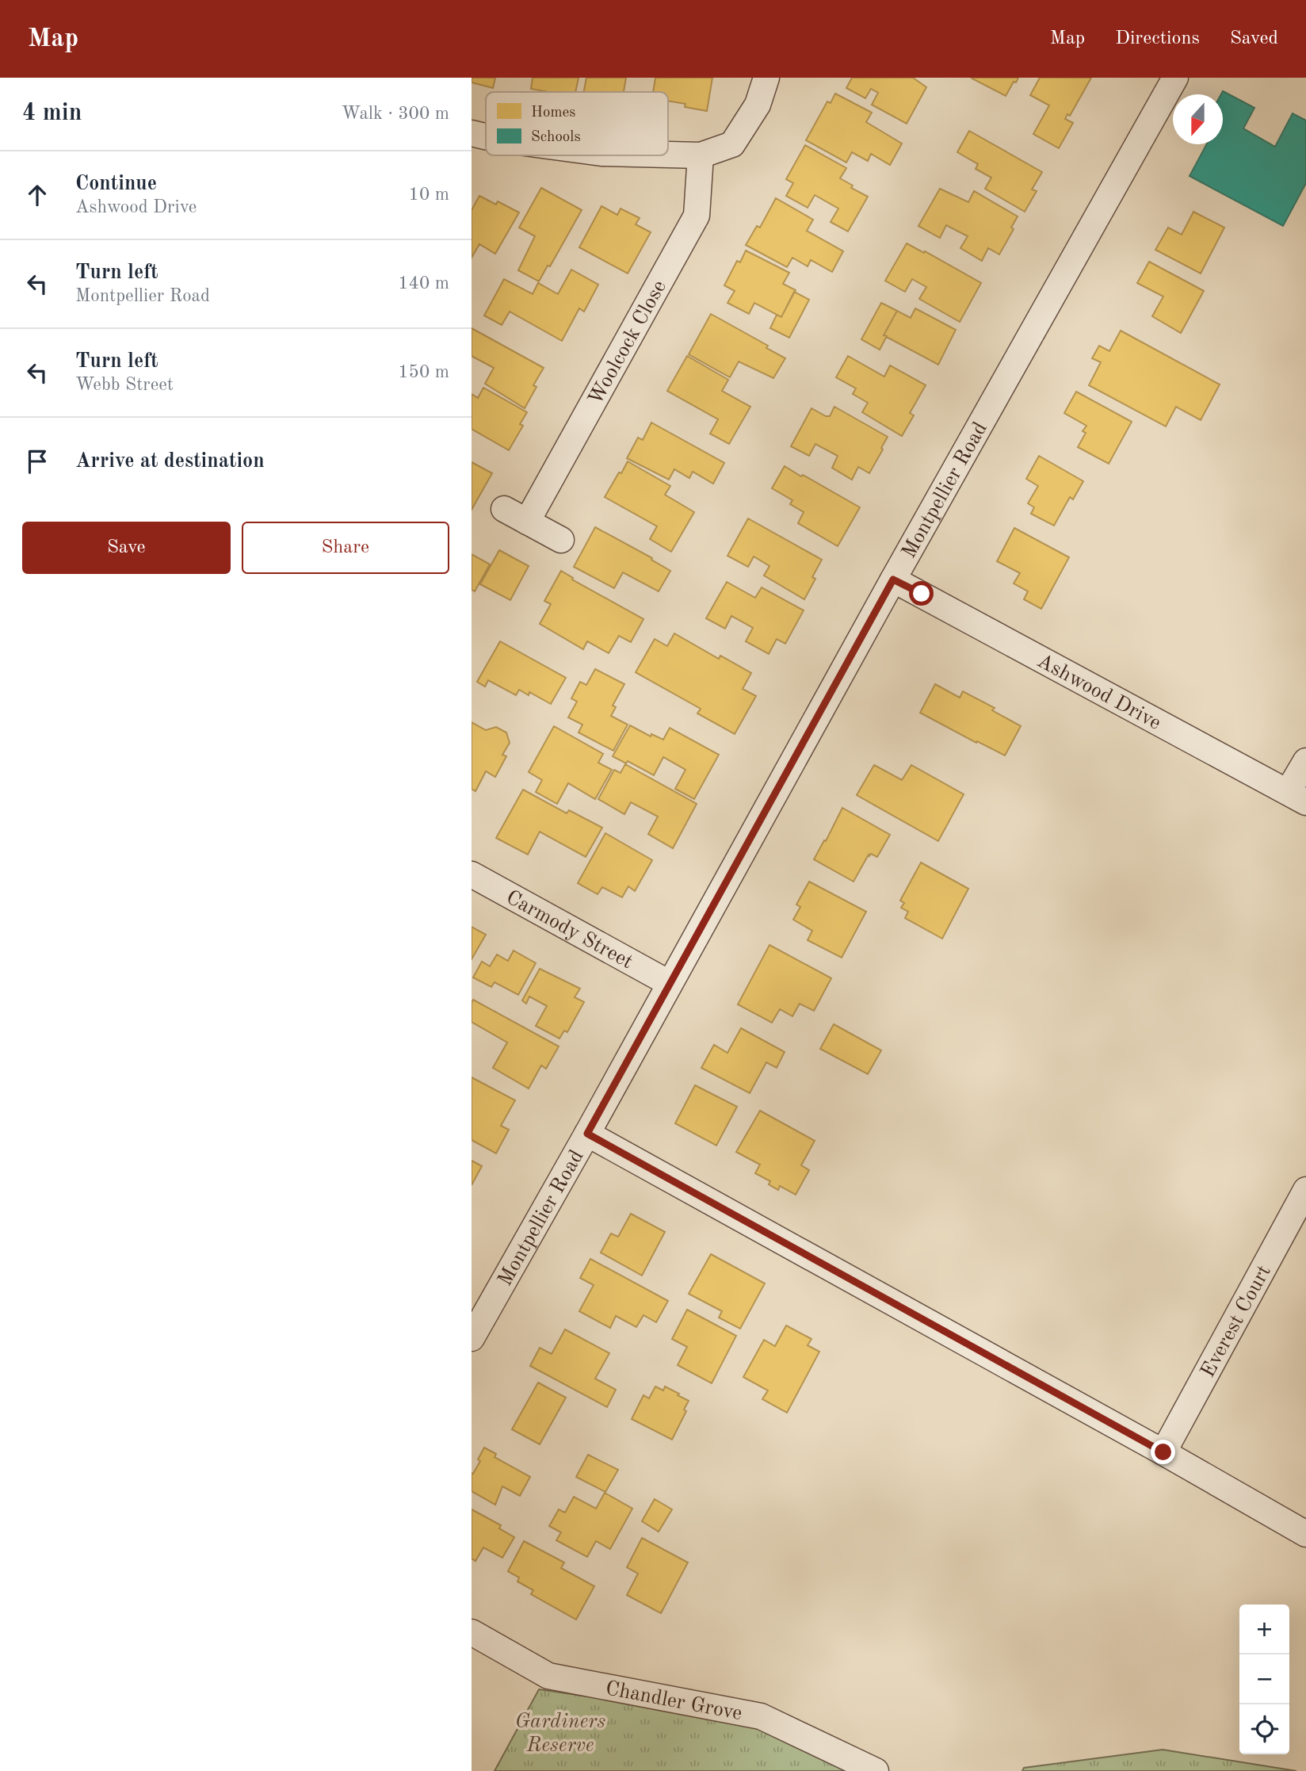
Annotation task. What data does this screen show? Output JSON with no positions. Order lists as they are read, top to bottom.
{
  "streets": {
    "street": [
      "Woolcock Close",
      "Montpellier Road",
      "Ashwood Drive",
      "Carmody Street",
      "Everest Court",
      "Chandler Grove"
    ]
  },
  "crossings": [
    ["Montpellier Road", "Ashwood Drive"],
    ["Montpellier Road", "Carmody Street"]
  ],
  "parks": ["Gardiners Reserve"],
  "legend": ["Homes", "Schools"],
  "north": "bottom",
  "page": {
    "header": "Map",
    "nav": ["Map", "Directions", "Saved"],
    "heading": ["4 min", "Walk · 300 m"],
    "list": [
      ["Continue", "Ashwood Drive", "10 m"],
      ["Turn left", "Montpellier Road", "140 m"],
      ["Turn left", "Webb Street", "150 m"],
      "Arrive at destination"
    ],
    "buttons": ["Save", "Share"],
    "map_buttons": ["+", "−"]
  }
}
